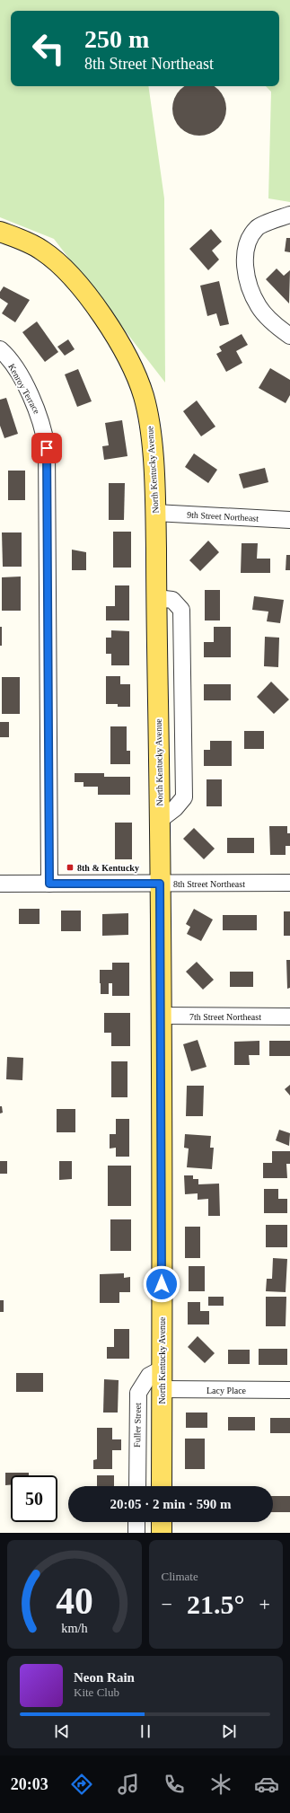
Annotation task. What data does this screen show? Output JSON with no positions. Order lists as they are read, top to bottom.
{
  "streets": {
    "main road": ["North Kentucky Avenue"],
    "street": [
      "Kenroy Terrace",
      "9th Street Northeast",
      "8th Street Northeast",
      "7th Street Northeast",
      "Lacy Place",
      "Fuller Street"
    ]
  },
  "crossings": [
    ["Kenroy Terrace", "8th Street Northeast"],
    ["North Kentucky Avenue", "9th Street Northeast"],
    ["North Kentucky Avenue", "8th Street Northeast"],
    ["North Kentucky Avenue", "7th Street Northeast"],
    ["North Kentucky Avenue", "Lacy Place"],
    ["North Kentucky Avenue", "Fuller Street"]
  ],
  "places": {
    "transit": ["8th & Kentucky"]
  },
  "page": {
    "turn": ["250 m", "8th Street Northeast"],
    "limit": "50",
    "trip": "20:05 · 2 min · 590 m",
    "tile": "Climate",
    "heat": ["−", "21.5°", "+"],
    "song": ["Neon Rain", "Kite Club"],
    "tabs": "20:03",
    "gauge": ["40", "km/h"]
  }
}
